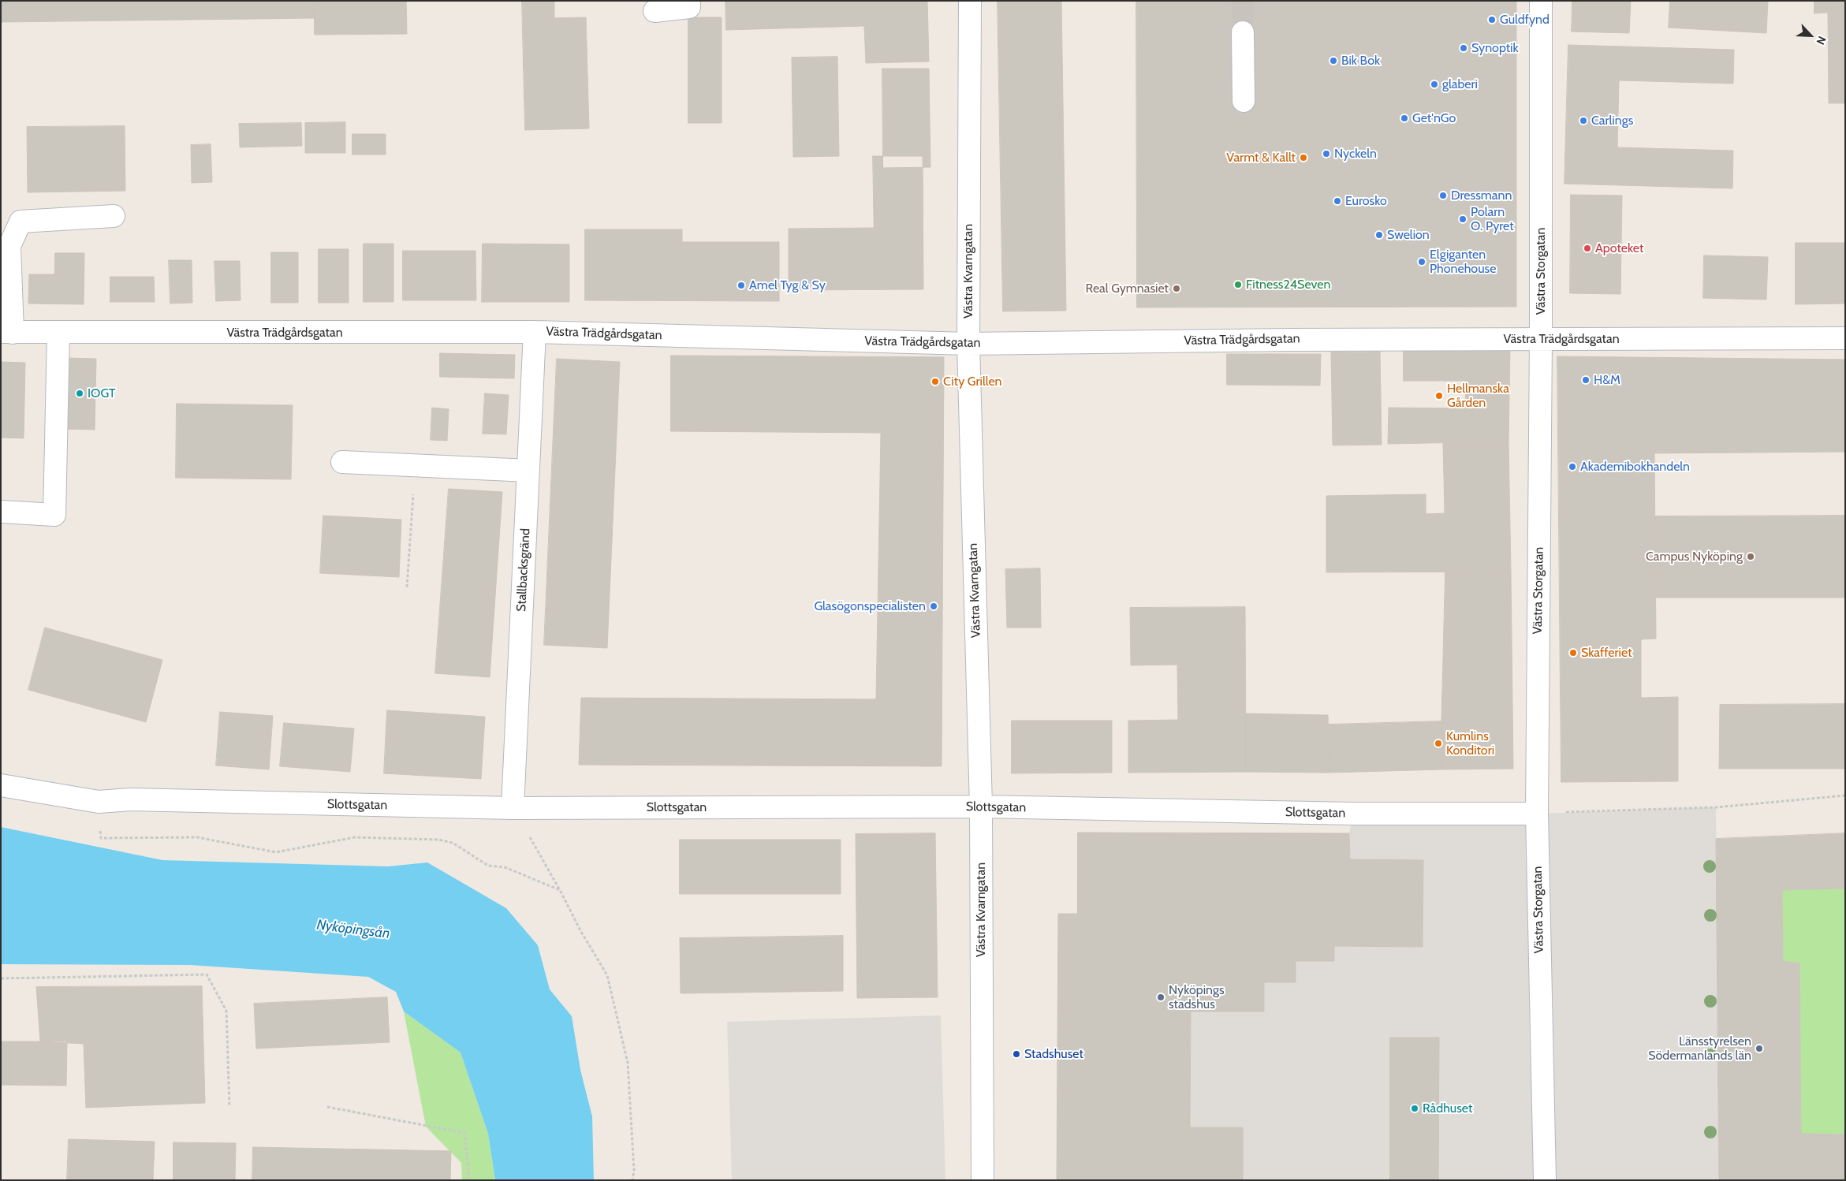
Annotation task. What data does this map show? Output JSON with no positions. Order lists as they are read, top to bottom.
{
  "streets": {
    "street": [
      "Västra Kvarngatan",
      "Västra Storgatan",
      "Västra Trädgårdsgatan",
      "Stallbacksgränd",
      "Slottsgatan"
    ]
  },
  "crossings": [
    ["Västra Kvarngatan", "Västra Trädgårdsgatan"],
    ["Västra Kvarngatan", "Slottsgatan"],
    ["Västra Storgatan", "Västra Trädgårdsgatan"],
    ["Västra Storgatan", "Slottsgatan"],
    ["Västra Trädgårdsgatan", "Stallbacksgränd"],
    ["Stallbacksgränd", "Slottsgatan"]
  ],
  "water": ["Nyköpingsån"],
  "places": [
    "Guldfynd",
    "Synoptik",
    "Bik Bok",
    "glaberi",
    "Get'nGo",
    "Carlings",
    "Nyckeln",
    "Varmt & Kallt",
    "Dressmann",
    "Eurosko",
    "Polarn O. Pyret",
    "Swelion",
    "Apoteket",
    "Elgiganten Phonehouse",
    "Fitness24Seven",
    "Amel Tyg & Sy",
    "Real Gymnasiet",
    "H&M",
    "City Grillen",
    "IOGT",
    "Hellmanska Gården",
    "Akademibokhandeln",
    "Campus Nyköping",
    "Glasögonspecialisten",
    "Skafferiet",
    "Kumlins Konditori",
    "Nyköpings stadshus",
    "Länsstyrelsen Södermanlands län",
    "Stadshuset",
    "Rådhuset"
  ],
  "north": "bottom right"
}
